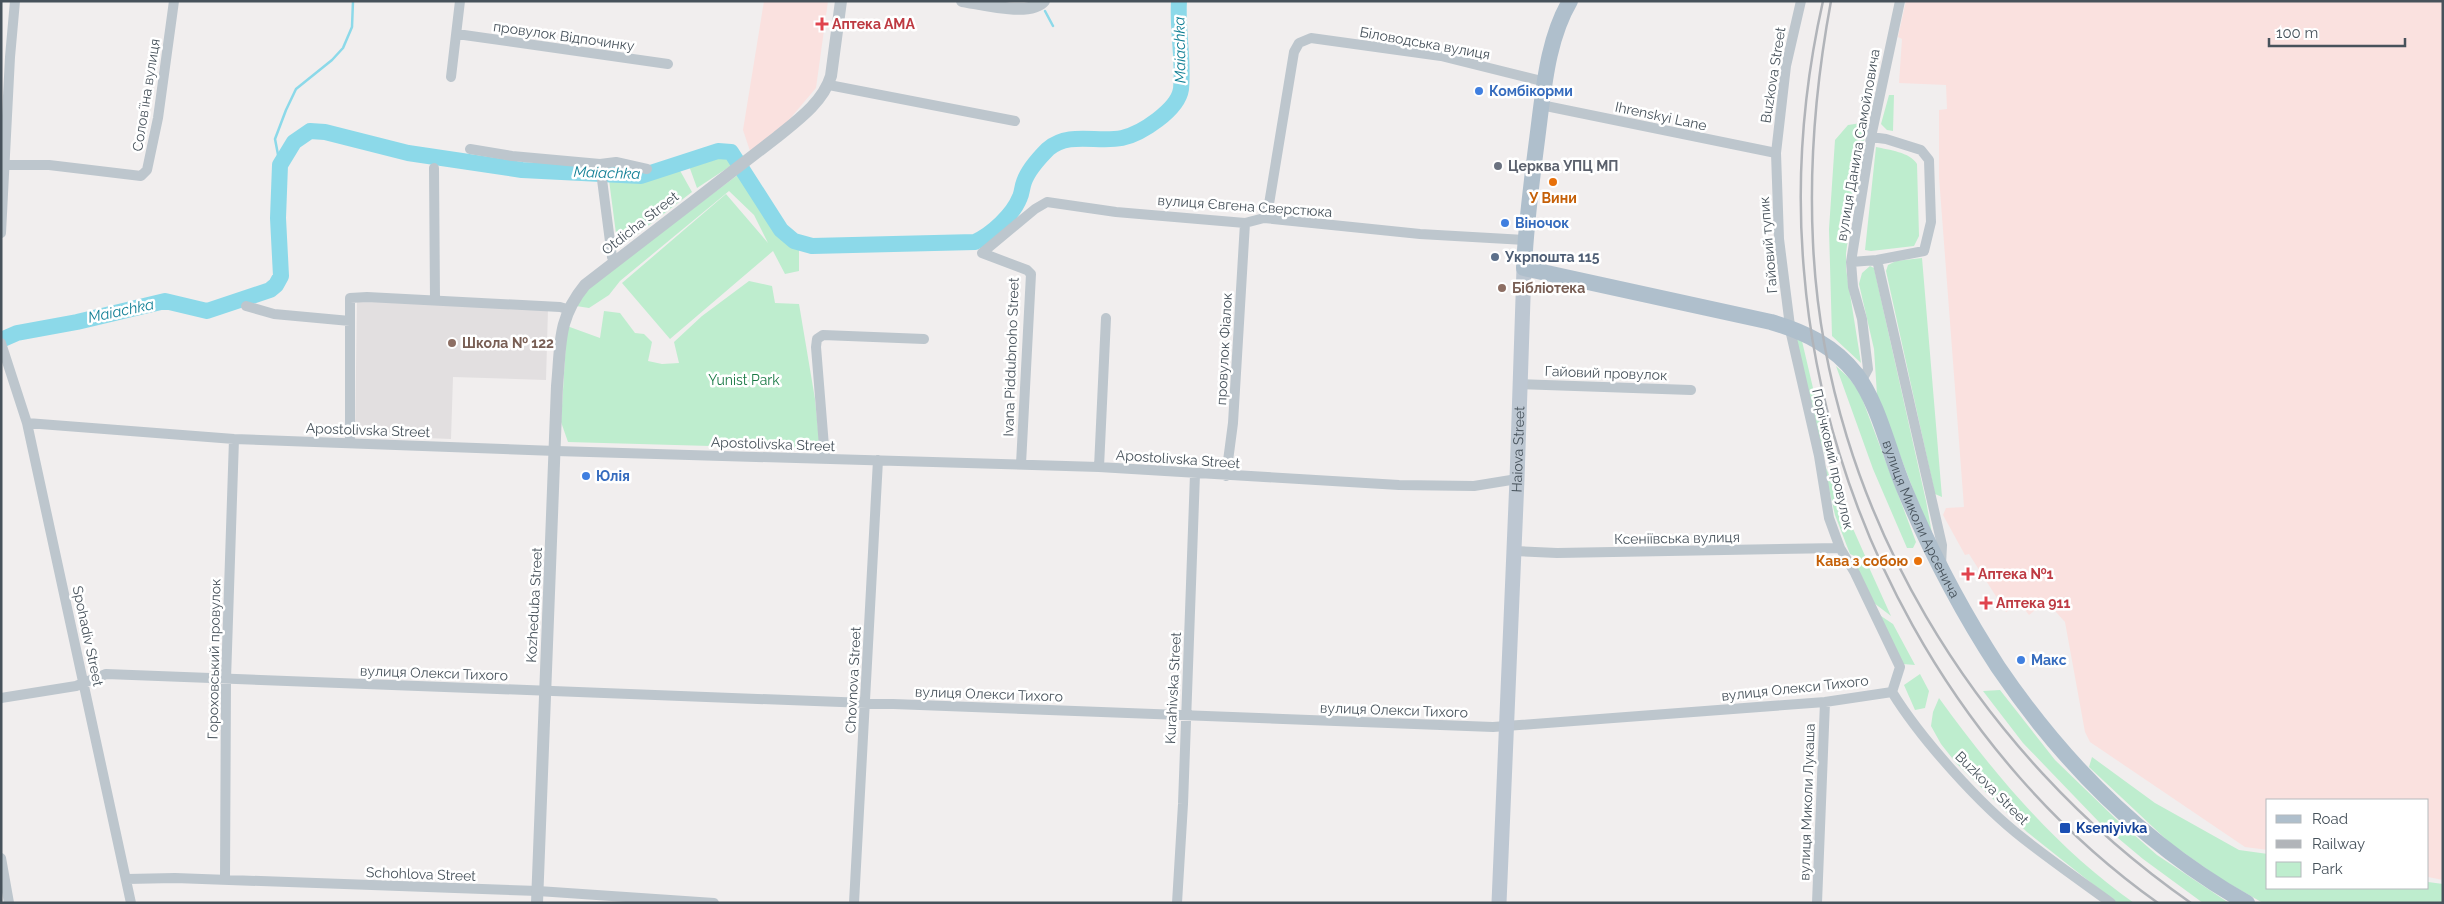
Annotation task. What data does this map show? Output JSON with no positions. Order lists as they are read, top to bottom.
{
  "streets": {
    "main road": ["Haiova Street", "вулиця Миколи Арсенича"],
    "street": [
      "провулок Відпочинку",
      "Біловодська вулиця",
      "Buzkova Street",
      "Соловʼїна вулиця",
      "Ihrenskyi Lane",
      "вулиця Данила Самойловича",
      "вулиця Євгена Сверстюка",
      "Otdicha Street",
      "Гайовий тупик",
      "провулок Фіалок",
      "Ivana Piddubnoho Street",
      "Гайовий провулок",
      "Apostolivska Street",
      "Порічковий провулок",
      "Ксеніївська вулиця",
      "Kozheduba Street",
      "Spohadiv Street",
      "Гороховський провулок",
      "вулиця Олекси Тихого",
      "Chovnova Street",
      "Kurahivska Street",
      "вулиця Миколи Лукаша",
      "Schohlova Street"
    ]
  },
  "crossings": [
    ["Біловодська вулиця", "вулиця Євгена Сверстюка"],
    ["Біловодська вулиця", "Haiova Street"],
    ["Buzkova Street", "Ihrenskyi Lane"],
    ["Buzkova Street", "Гайовий тупик"],
    ["Buzkova Street", "Порічковий провулок"],
    ["Buzkova Street", "вулиця Олекси Тихого"],
    ["Ihrenskyi Lane", "Гайовий тупик"],
    ["Ihrenskyi Lane", "Haiova Street"],
    ["вулиця Данила Самойловича", "вулиця Миколи Арсенича"],
    ["вулиця Євгена Сверстюка", "провулок Фіалок"],
    ["вулиця Євгена Сверстюка", "Ivana Piddubnoho Street"],
    ["вулиця Євгена Сверстюка", "Haiova Street"],
    ["Otdicha Street", "Kozheduba Street"],
    ["Гайовий тупик", "Порічковий провулок"],
    ["провулок Фіалок", "Apostolivska Street"],
    ["Ivana Piddubnoho Street", "Apostolivska Street"],
    ["Гайовий провулок", "Haiova Street"],
    ["Apostolivska Street", "Haiova Street"],
    ["Apostolivska Street", "Kozheduba Street"],
    ["Apostolivska Street", "Spohadiv Street"],
    ["Apostolivska Street", "Гороховський провулок"],
    ["Apostolivska Street", "Chovnova Street"],
    ["Apostolivska Street", "Kurahivska Street"],
    ["Haiova Street", "вулиця Миколи Арсенича"],
    ["Haiova Street", "Ксеніївська вулиця"],
    ["Haiova Street", "вулиця Олекси Тихого"],
    ["Порічковий провулок", "Ксеніївська вулиця"],
    ["Порічковий провулок", "вулиця Олекси Тихого"],
    ["Kozheduba Street", "вулиця Олекси Тихого"],
    ["Kozheduba Street", "Schohlova Street"],
    ["Spohadiv Street", "вулиця Олекси Тихого"],
    ["Spohadiv Street", "Schohlova Street"],
    ["Гороховський провулок", "вулиця Олекси Тихого"],
    ["Гороховський провулок", "Schohlova Street"],
    ["вулиця Олекси Тихого", "Chovnova Street"],
    ["вулиця Олекси Тихого", "Kurahivska Street"],
    ["вулиця Олекси Тихого", "вулиця Миколи Лукаша"]
  ],
  "water": ["Maiachka"],
  "parks": ["Yunist Park"],
  "places": {
    "health": ["Аптека АМА", "Аптека №1", "Аптека 911"],
    "other": [
      "Комбікорми",
      "Церква УПЦ МП",
      "У Вини",
      "Віночок",
      "Укрпошта 115",
      "Бібліотека",
      "Школа № 122",
      "Юлія",
      "Кава з собою",
      "Макс"
    ],
    "transit": ["Kseniyivka"]
  },
  "legend": ["Road", "Railway", "Park"],
  "scale_bar": "100 m"
}
